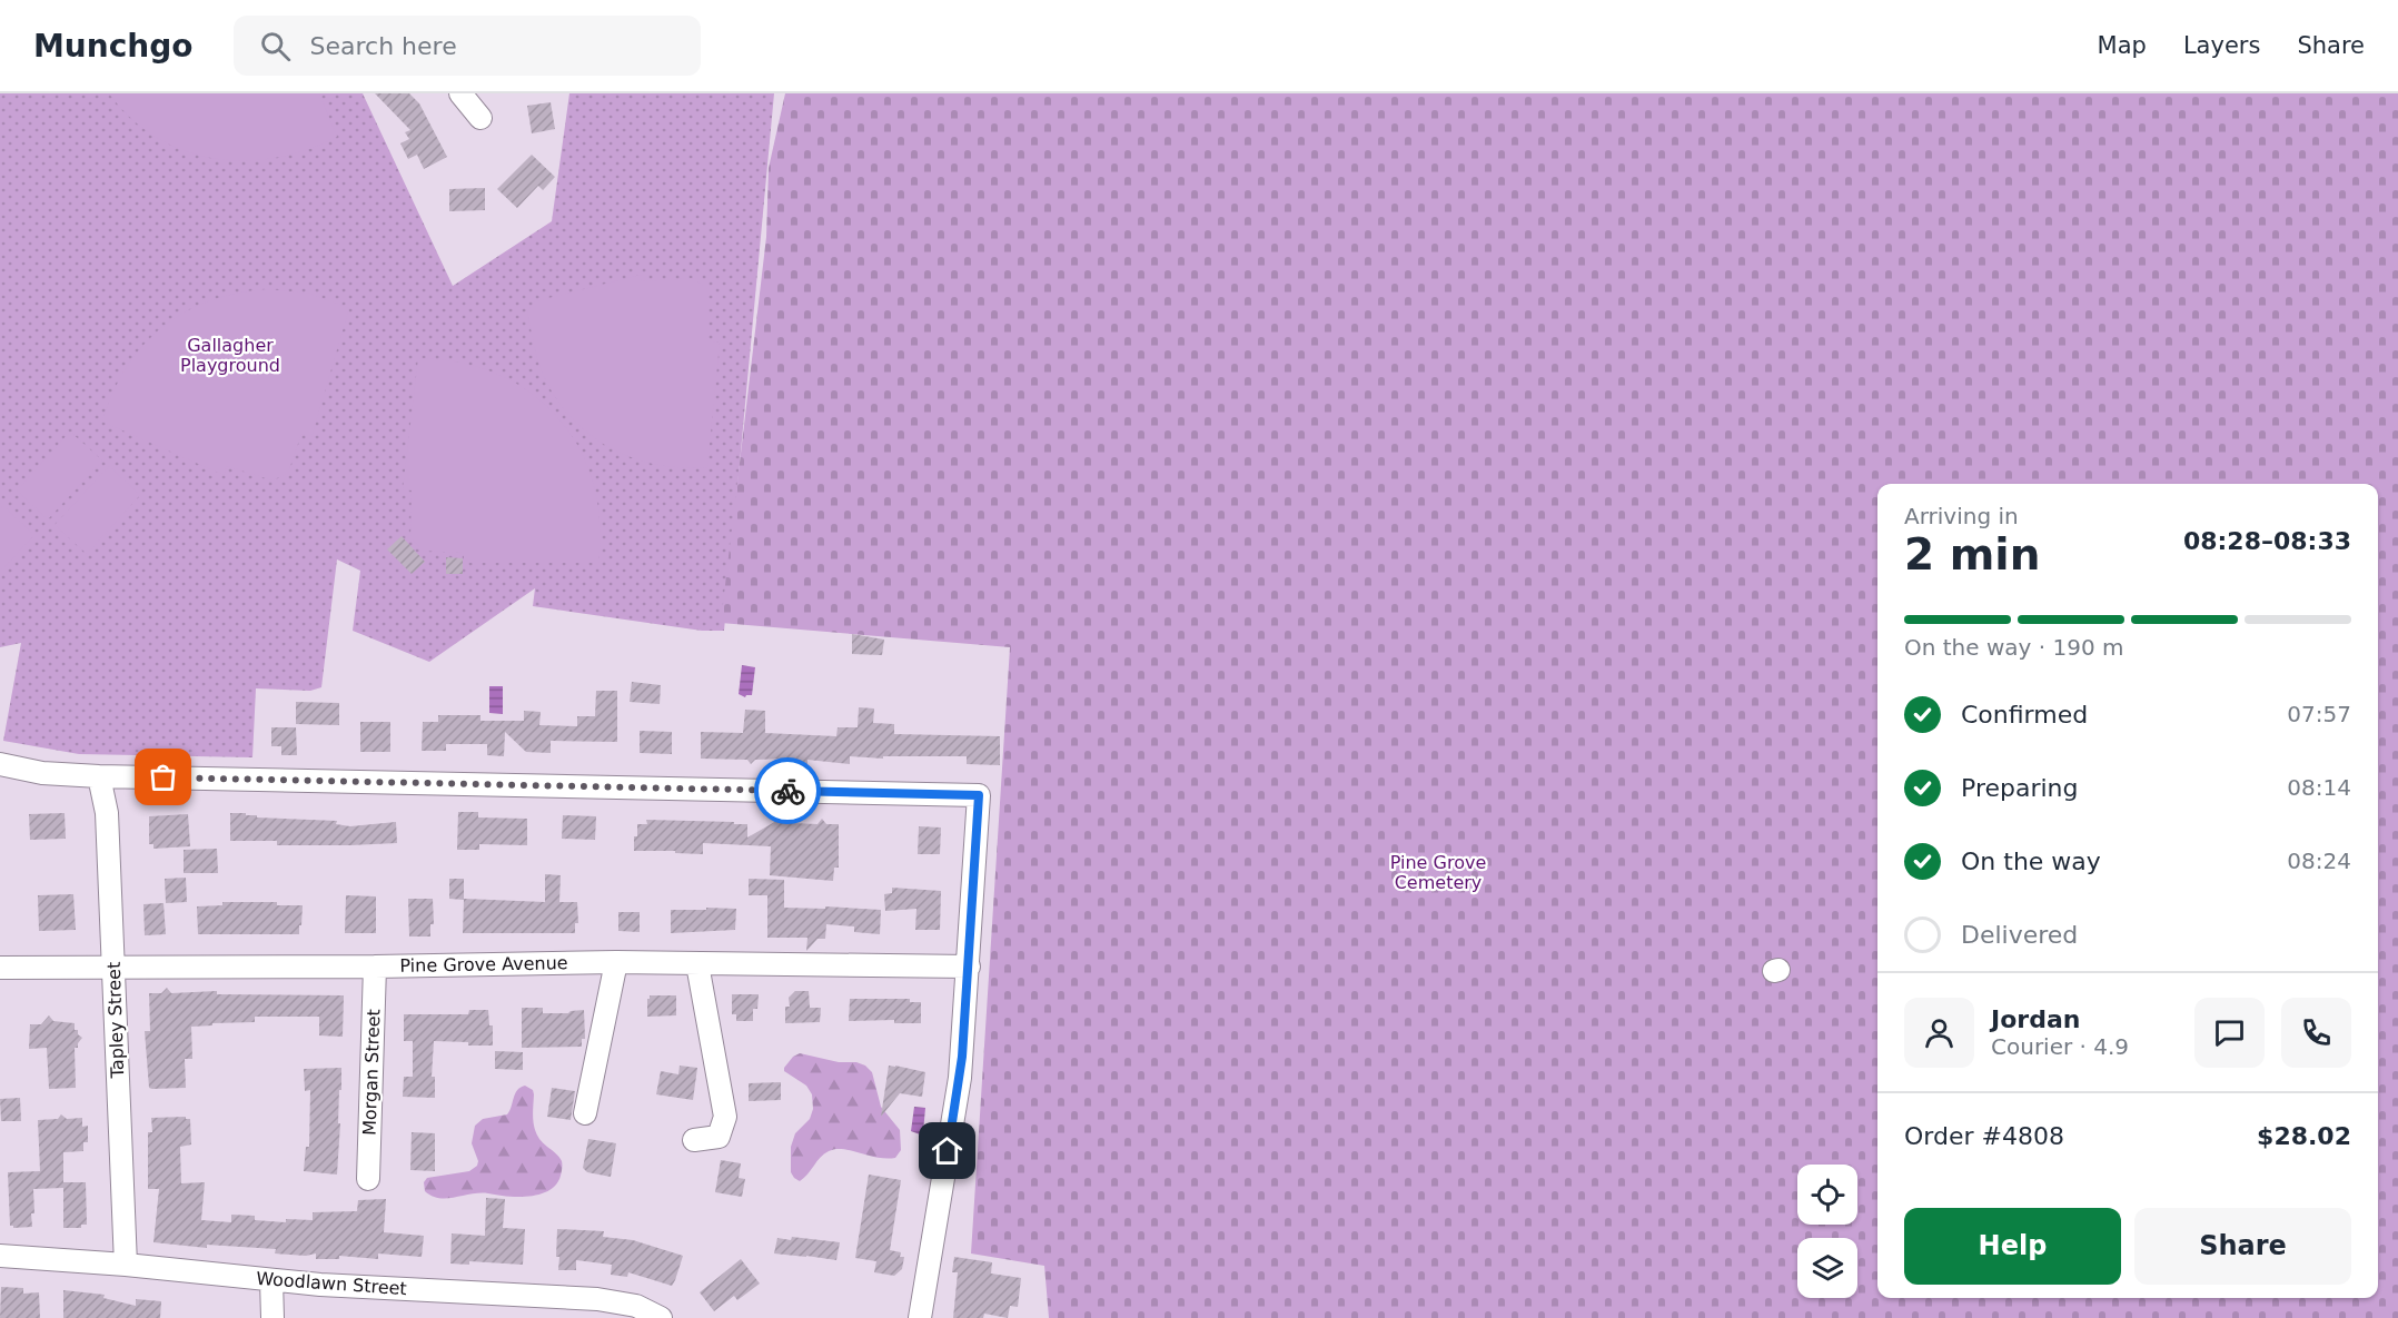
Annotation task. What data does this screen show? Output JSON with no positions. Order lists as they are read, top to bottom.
{
  "streets": {
    "street": [
      "Pine Grove Avenue",
      "Tapley Street",
      "Morgan Street",
      "Woodlawn Street"
    ]
  },
  "crossings": [
    ["Pine Grove Avenue", "Tapley Street"],
    ["Pine Grove Avenue", "Morgan Street"],
    ["Tapley Street", "Woodlawn Street"]
  ],
  "parks": ["Gallagher Playground", "Pine Grove Cemetery"],
  "page": {
    "header": "Munchgo",
    "search": "Search here",
    "nav": ["Map", "Layers", "Share"],
    "heading": ["2 min", "Arriving in", "08:28–08:33"],
    "panel": [
      "Jordan",
      "Courier · 4.9",
      "Order #4808",
      "$28.02"
    ],
    "bar": "On the way · 190 m",
    "list": [
      ["Confirmed", "07:57"],
      ["Preparing", "08:14"],
      ["On the way", "08:24"],
      "Delivered"
    ],
    "buttons": ["Help", "Share"]
  }
}
